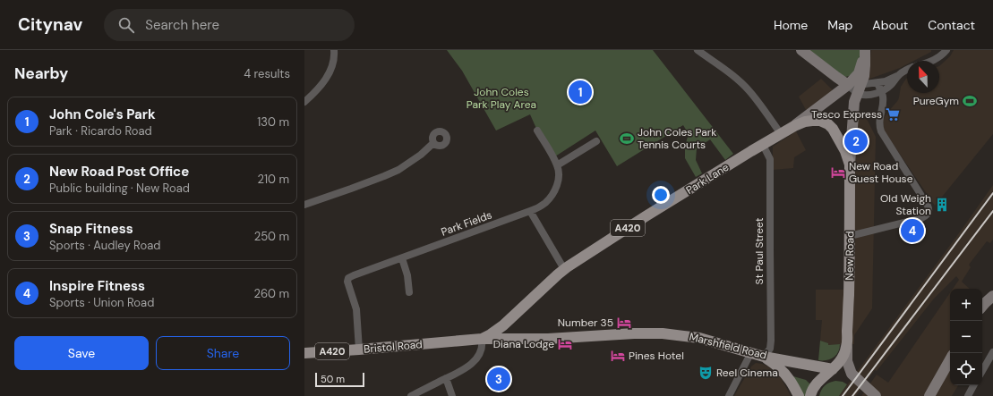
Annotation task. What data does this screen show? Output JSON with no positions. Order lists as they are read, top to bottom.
{
  "streets": {
    "main road": [
      "Park Lane",
      "A420",
      "New Road",
      "Marshfield Road",
      "Bristol Road"
    ],
    "street": ["Park Fields", "St Paul Street"]
  },
  "crossings": [
    ["Park Lane", "St Paul Street"],
    ["Park Lane", "New Road"],
    ["Park Lane", "Marshfield Road"],
    ["Park Lane", "Bristol Road"],
    ["Park Fields", "Bristol Road"],
    ["A420", "St Paul Street"],
    ["A420", "New Road"],
    ["A420", "Marshfield Road"],
    ["St Paul Street", "Marshfield Road"],
    ["New Road", "Marshfield Road"],
    ["Marshfield Road", "Bristol Road"]
  ],
  "parks": ["John Coles Park Play Area"],
  "places": {
    "sports": ["PureGym", "John Coles Park Tennis Courts"],
    "supermarket": ["Tesco Express"],
    "hotel": [
      "New Road Guest House",
      "Number 35",
      "Diana Lodge",
      "Pines Hotel"
    ],
    "building": ["Old Weigh Station"],
    "theatre": ["Reel Cinema"]
  },
  "scale_bar": "50 m",
  "north": "top",
  "page": {
    "header": "Citynav",
    "search": "Search here",
    "nav": [
      "Home",
      "Map",
      "About",
      "Contact"
    ],
    "heading": ["Nearby", "4 results"],
    "pins": [
      "1",
      "2",
      "4",
      "3"
    ],
    "list": [
      {
        "mark": "1",
        "name": "John Cole's Park",
        "note": "Park · Ricardo Road",
        "value": "130 m"
      },
      {
        "mark": "2",
        "name": "New Road Post Office",
        "note": "Public building · New Road",
        "value": "210 m"
      },
      {
        "mark": "3",
        "name": "Snap Fitness",
        "note": "Sports · Audley Road",
        "value": "250 m"
      },
      {
        "mark": "4",
        "name": "Inspire Fitness",
        "note": "Sports · Union Road",
        "value": "260 m"
      }
    ],
    "map_buttons": ["+", "−"],
    "buttons": ["Save", "Share"],
    "scale": "50 m"
  }
}
